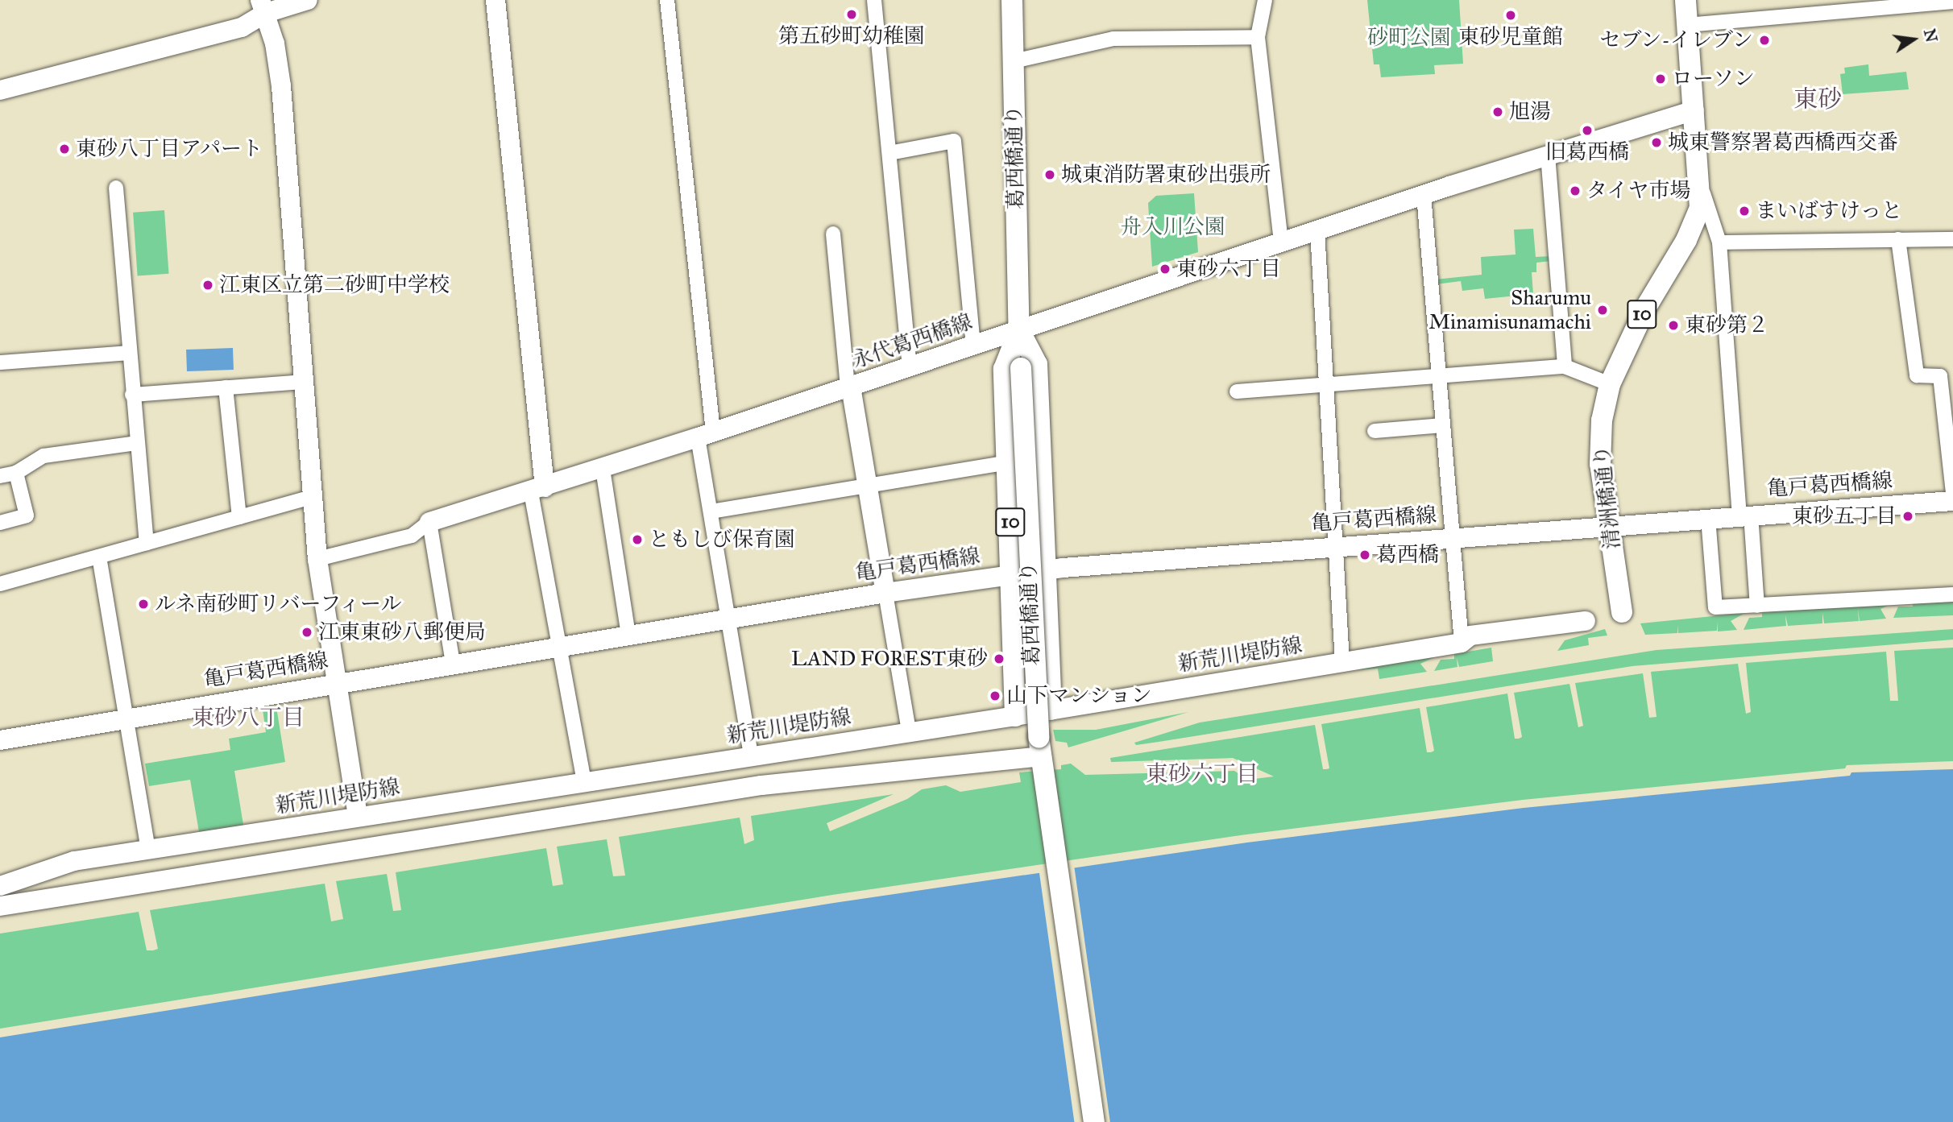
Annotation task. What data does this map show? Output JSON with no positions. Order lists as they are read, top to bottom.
{
  "streets": {
    "main road": [
      "葛西橋通り",
      "10",
      "永代葛西橋線",
      "亀戸葛西橋線",
      "清洲橋通り",
      "新荒川堤防線"
    ]
  },
  "crossings": [
    ["葛西橋通り", "10"],
    ["葛西橋通り", "永代葛西橋線"],
    ["10", "永代葛西橋線"],
    ["10", "亀戸葛西橋線"],
    ["10", "新荒川堤防線"],
    ["永代葛西橋線", "亀戸葛西橋線"],
    ["永代葛西橋線", "清洲橋通り"],
    ["亀戸葛西橋線", "清洲橋通り"]
  ],
  "districts": ["東砂", "東砂八丁目", "東砂六丁目"],
  "parks": ["砂町公園", "舟入川公園"],
  "places": [
    "第五砂町幼稚園",
    "東砂児童館",
    "セブン-イレブン",
    "ローソン",
    "旭湯",
    "旧葛西橋",
    "城東警察署葛西橋西交番",
    "東砂八丁目アパート",
    "城東消防署東砂出張所",
    "タイヤ市場",
    "まいばすけっと",
    "東砂六丁目",
    "江東区立第二砂町中学校",
    "Sharumu Minamisunamachi",
    "東砂第２",
    "東砂五丁目",
    "ともしび保育園",
    "葛西橋",
    "ルネ南砂町リバーフィール",
    "江東東砂八郵便局",
    "LAND FOREST東砂",
    "山下マンション"
  ],
  "north": "right"
}
